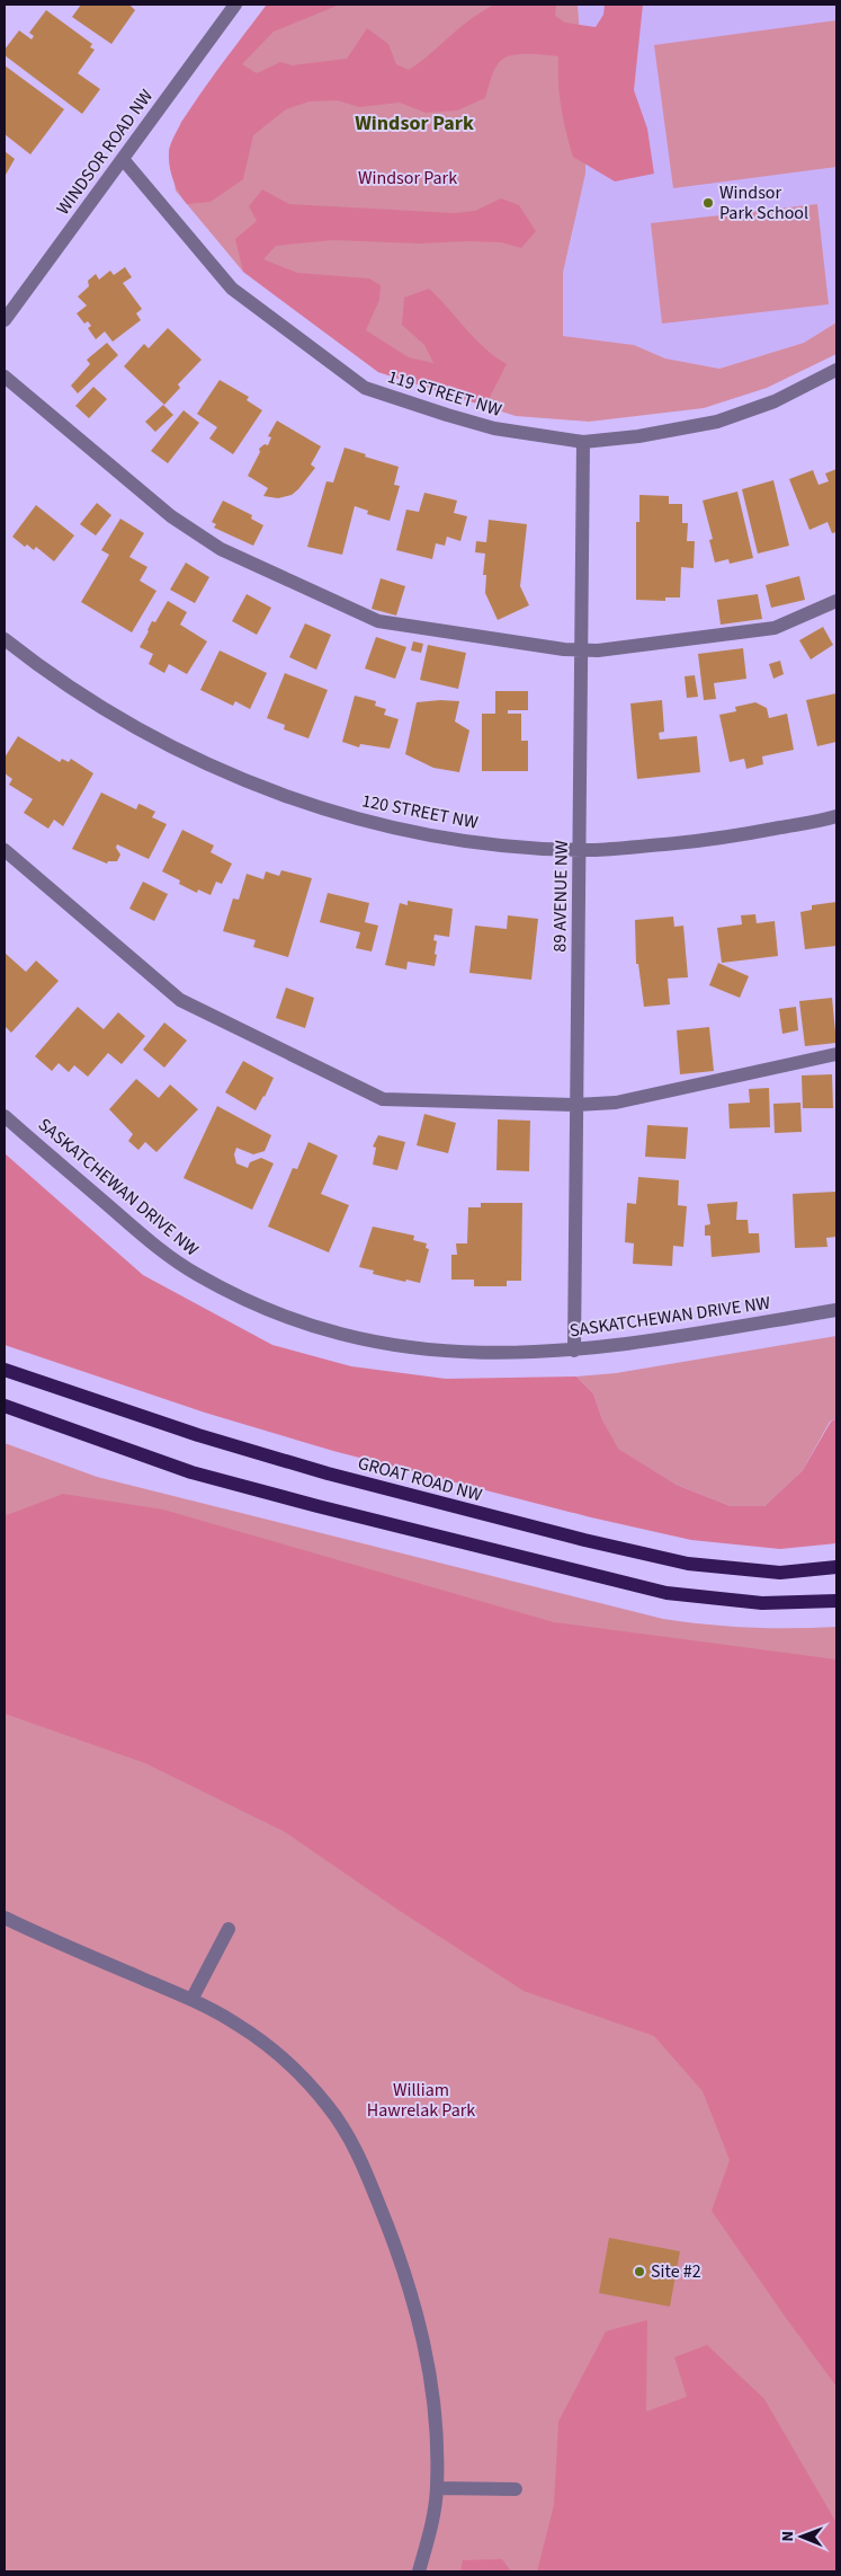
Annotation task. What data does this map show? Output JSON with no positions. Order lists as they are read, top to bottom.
{
  "streets": {
    "main road": ["GROAT ROAD NW"],
    "street": [
      "WINDSOR ROAD NW",
      "119 STREET NW",
      "120 STREET NW",
      "89 AVENUE NW",
      "SASKATCHEWAN DRIVE NW"
    ]
  },
  "crossings": [
    ["WINDSOR ROAD NW", "119 STREET NW"],
    ["119 STREET NW", "89 AVENUE NW"],
    ["120 STREET NW", "89 AVENUE NW"],
    ["89 AVENUE NW", "SASKATCHEWAN DRIVE NW"]
  ],
  "districts": ["Windsor Park"],
  "parks": ["Windsor Park", "William Hawrelak Park"],
  "places": ["Windsor Park School", "Site #2"],
  "north": "left"
}
